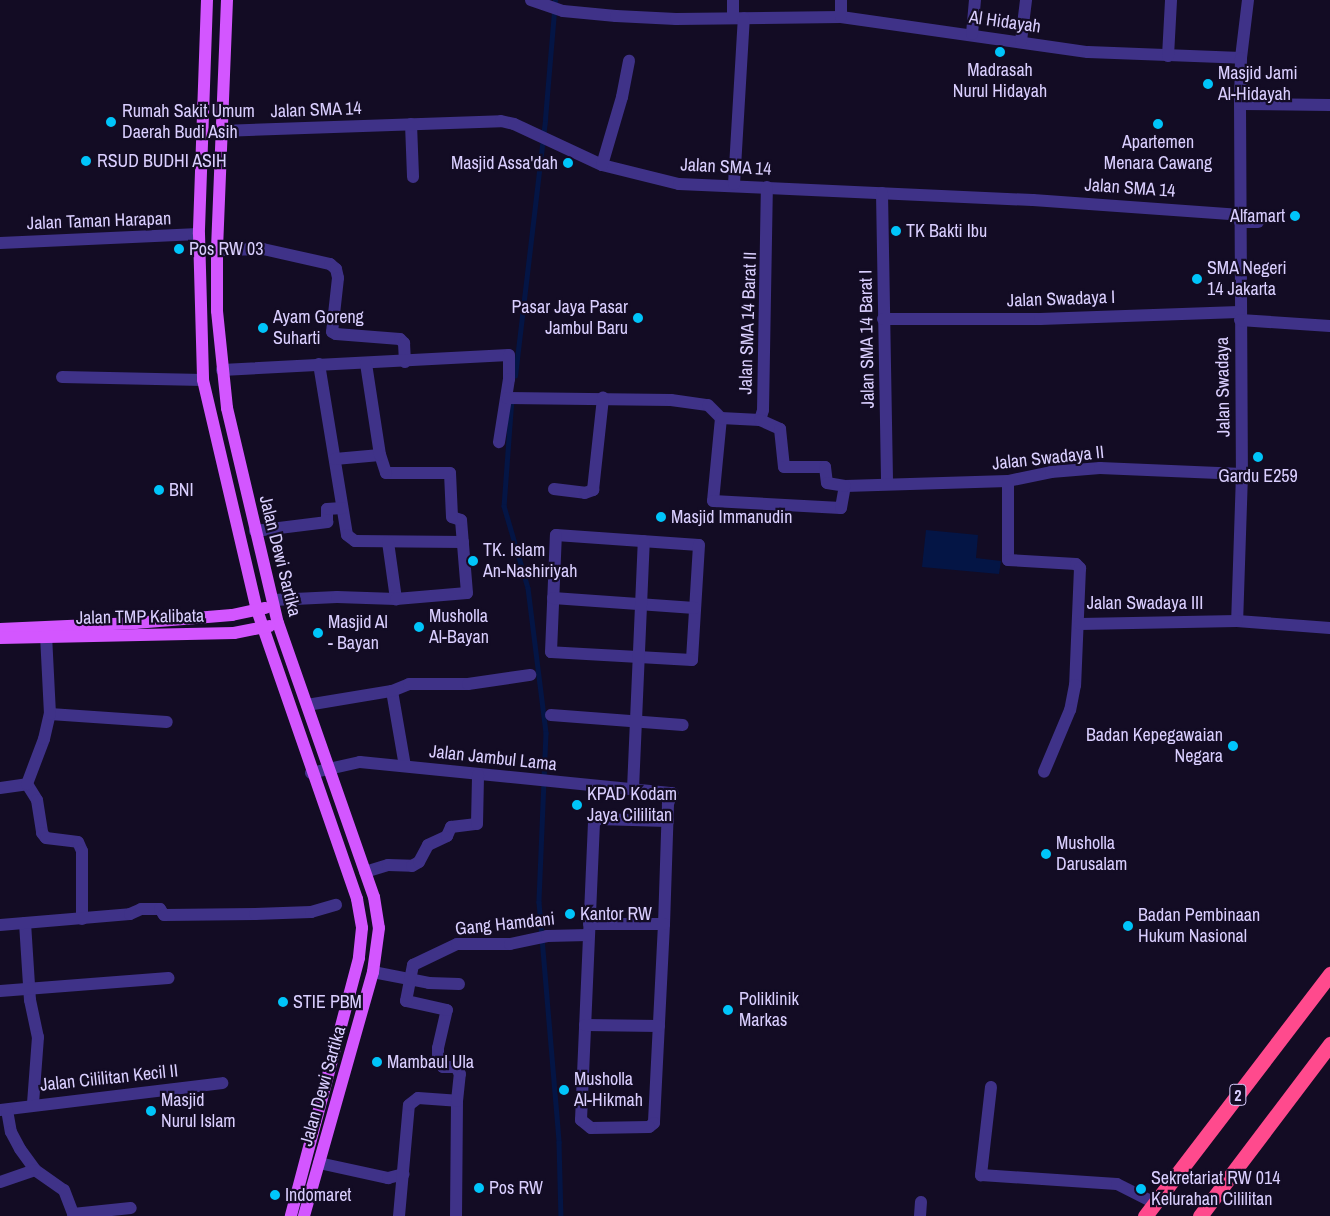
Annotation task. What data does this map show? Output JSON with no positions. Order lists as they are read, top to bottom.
{
  "streets": {
    "highway": ["2"],
    "main road": ["Jalan Dewi Sartika", "Jalan TMP Kalibata"],
    "street": [
      "Al Hidayah",
      "Jalan SMA 14",
      "Jalan Taman Harapan",
      "Jalan Swadaya I",
      "Jalan SMA 14 Barat II",
      "Jalan SMA 14 Barat I",
      "Jalan Swadaya",
      "Jalan Swadaya II",
      "Jalan Swadaya III",
      "Jalan Jambul Lama",
      "Gang Hamdani",
      "Jalan Cililitan Kecil II"
    ]
  },
  "crossings": [
    ["Al Hidayah", "Jalan Swadaya"],
    ["Jalan SMA 14", "Jalan SMA 14 Barat II"],
    ["Jalan SMA 14", "Jalan SMA 14 Barat I"],
    ["Jalan SMA 14", "Jalan Swadaya"],
    ["Jalan SMA 14", "Jalan Dewi Sartika"],
    ["Jalan Taman Harapan", "Jalan Dewi Sartika"],
    ["Jalan Swadaya I", "Jalan SMA 14 Barat I"],
    ["Jalan Swadaya I", "Jalan Swadaya"],
    ["Jalan SMA 14 Barat I", "Jalan Swadaya II"],
    ["Jalan Swadaya", "Jalan Swadaya II"],
    ["Jalan Swadaya", "Jalan Swadaya III"],
    ["Jalan Swadaya II", "Jalan Swadaya III"],
    ["Jalan Dewi Sartika", "Jalan TMP Kalibata"],
    ["Jalan Dewi Sartika", "Jalan Jambul Lama"]
  ],
  "places": [
    "Madrasah Nurul Hidayah",
    "Masjid Jami Al-Hidayah",
    "Rumah Sakit Umum Daerah Budi Asih",
    "Apartemen Menara Cawang",
    "RSUD BUDHI ASIH",
    "Masjid Assa'dah",
    "Alfamart",
    "TK Bakti Ibu",
    "Pos RW 03",
    "SMA Negeri 14 Jakarta",
    "Pasar Jaya Pasar Jambul Baru",
    "Ayam Goreng Suharti",
    "Gardu E259",
    "BNI",
    "Masjid Immanudin",
    "TK. Islam An-Nashiriyah",
    "Musholla Al-Bayan",
    "Masjid Al - Bayan",
    "Badan Kepegawaian Negara",
    "KPAD Kodam Jaya Cililitan",
    "Musholla Darusalam",
    "Kantor RW",
    "Badan Pembinaan Hukum Nasional",
    "STIE PBM",
    "Poliklinik Markas",
    "Mambaul Ula",
    "Musholla Al-Hikmah",
    "Masjid Nurul Islam",
    "Pos RW",
    "Sekretariat RW 014 Kelurahan Cililitan",
    "Indomaret"
  ]
}
